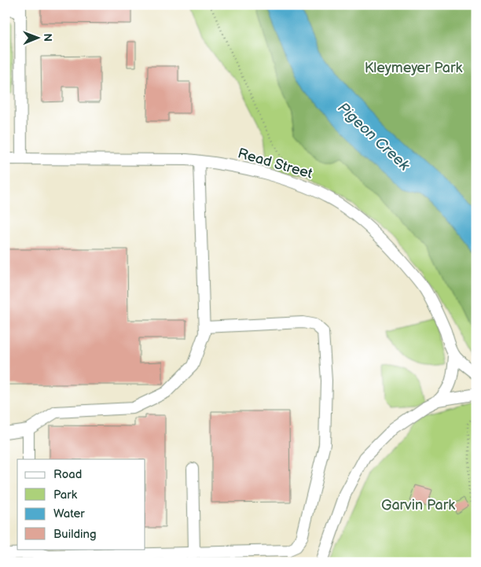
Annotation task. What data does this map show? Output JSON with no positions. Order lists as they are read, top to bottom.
{
  "streets": {
    "street": ["Read Street"]
  },
  "water": ["Pigeon Creek"],
  "parks": ["Kleymeyer Park", "Garvin Park"],
  "legend": [
    "Road",
    "Park",
    "Water",
    "Building"
  ],
  "north": "right"
}
